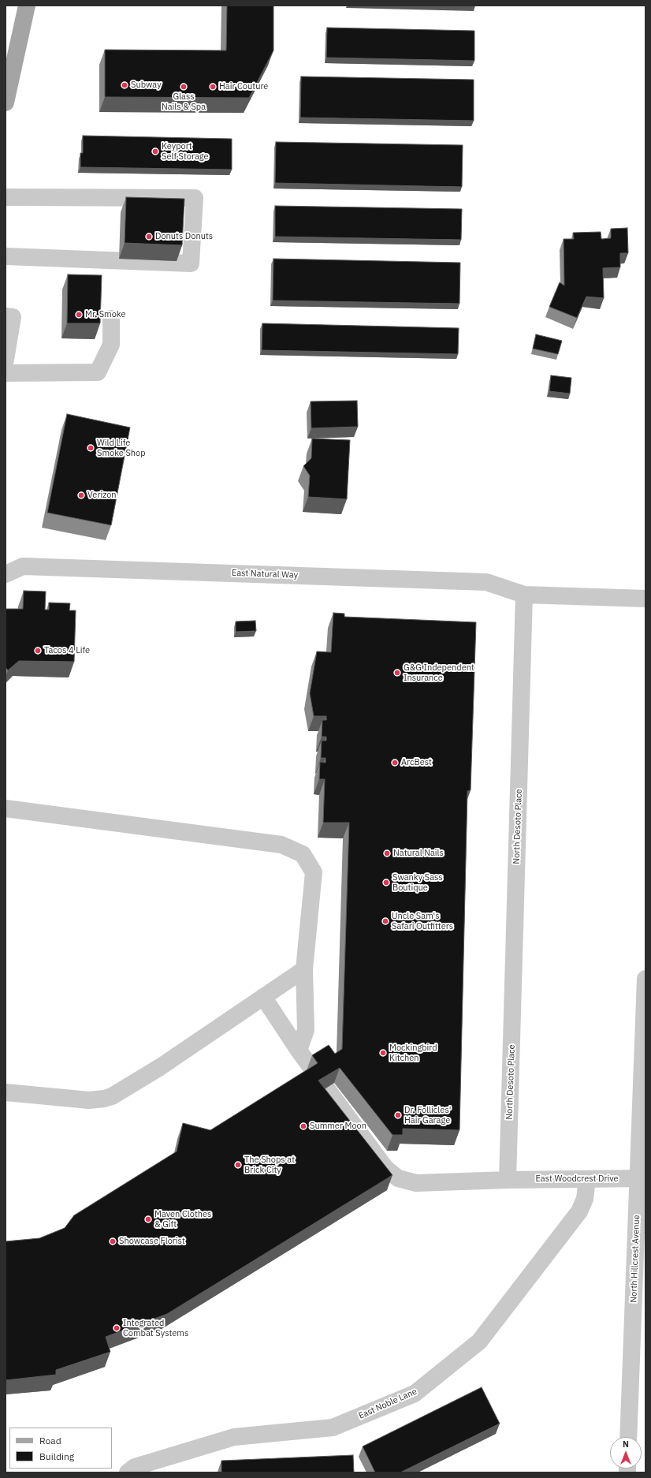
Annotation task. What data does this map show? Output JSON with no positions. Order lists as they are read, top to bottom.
{
  "streets": {
    "street": [
      "East Natural Way",
      "North Desoto Place",
      "East Woodcrest Drive",
      "North Hillcrest Avenue",
      "East Noble Lane"
    ]
  },
  "crossings": [
    ["East Natural Way", "North Desoto Place"],
    ["North Desoto Place", "East Woodcrest Drive"],
    ["East Woodcrest Drive", "North Hillcrest Avenue"],
    ["East Woodcrest Drive", "East Noble Lane"]
  ],
  "places": [
    "Subway",
    "Glass Nails & Spa",
    "Hair Couture",
    "Keyport Self Storage",
    "Donuts Donuts",
    "Mr. Smoke",
    "Wild Life Smoke Shop",
    "Verizon",
    "Tacos 4 Life",
    "G&G Independent Insurance",
    "ArcBest",
    "Natural Nails",
    "Swanky Sass Boutique",
    "Uncle Sam's Safari Outfitters",
    "Mockingbird Kitchen",
    "Dr. Follicles' Hair Garage",
    "Summer Moon",
    "The Shops at Brick City",
    "Maven Clothes & Gift",
    "Showcase Florist",
    "Integrated Combat Systems"
  ],
  "legend": ["Road", "Building"],
  "north": "top"
}
